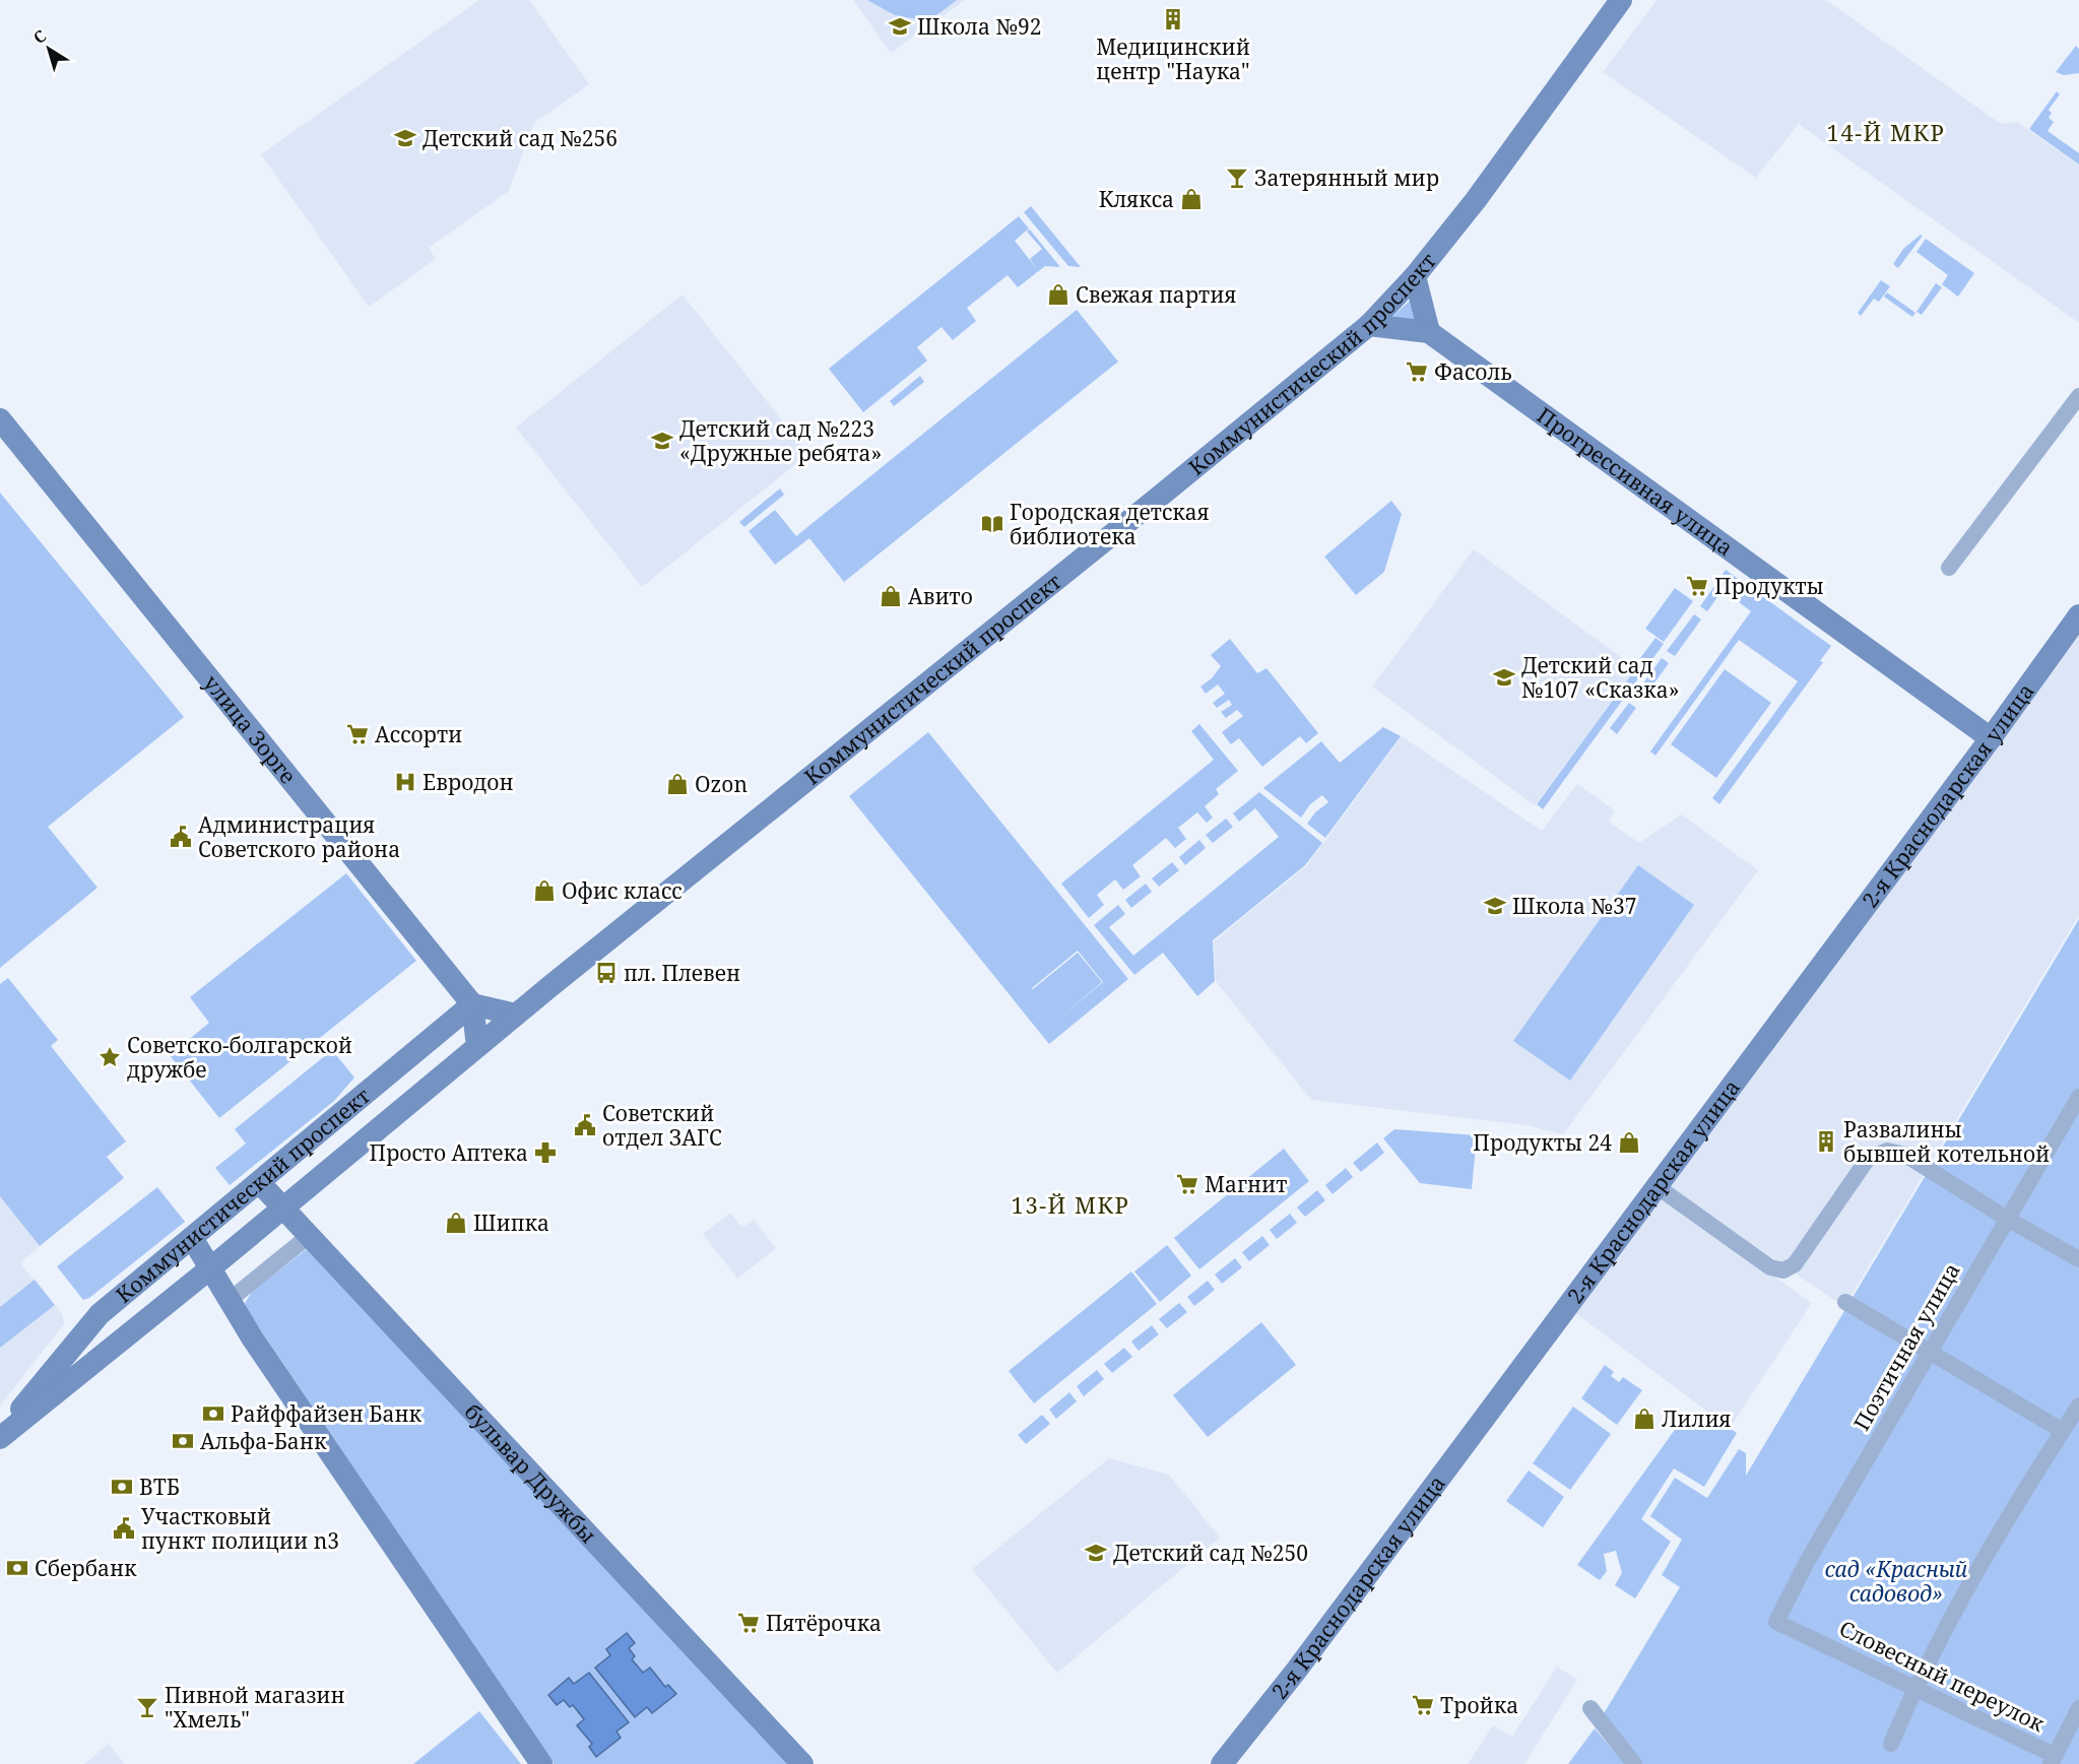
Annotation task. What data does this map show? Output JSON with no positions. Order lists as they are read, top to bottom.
{
  "streets": {
    "street": [
      "Коммунистический проспект",
      "Прогрессивная улица",
      "улица Зорге",
      "2-я Краснодарская улица",
      "Поэтичная улица",
      "бульвар Дружбы",
      "Словесный переулок"
    ]
  },
  "crossings": [
    ["Коммунистический проспект", "улица Зорге"],
    ["Коммунистический проспект", "бульвар Дружбы"],
    ["Прогрессивная улица", "2-я Краснодарская улица"],
    ["Поэтичная улица", "Словесный переулок"]
  ],
  "districts": ["14-Й МКР", "13-Й МКР"],
  "parks": ["сад «Красный садовод»"],
  "places": {
    "building": ["Медицинский центр \"Наука\"", "Развалины бывшей котельной"],
    "school or university": [
      "Школа №92",
      "Детский сад №256",
      "Детский сад №223 «Дружные ребята»",
      "Детский сад №107 «Сказка»",
      "Школа №37",
      "Детский сад №250"
    ],
    "bar": ["Затерянный мир", "Пивной магазин \"Хмель\""],
    "shop": [
      "Клякса",
      "Свежая партия",
      "Авито",
      "Ozon",
      "Офис класс",
      "Продукты 24",
      "Шипка",
      "Лилия"
    ],
    "supermarket": [
      "Фасоль",
      "Продукты",
      "Ассорти",
      "Магнит",
      "Пятёрочка",
      "Тройка"
    ],
    "library": ["Городская детская библиотека"],
    "hospital": ["Евродон"],
    "public building": ["Администрация Советского района", "Советский отдел ЗАГС", "Участковый пункт полиции n3"],
    "bus stop": ["пл. Плевен"],
    "place": ["Советско-болгарской дружбе"],
    "pharmacy": ["Просто Аптека"],
    "bank": [
      "Райффайзен Банк",
      "Альфа-Банк",
      "ВТБ",
      "Сбербанк"
    ]
  },
  "north": "top left"
}
